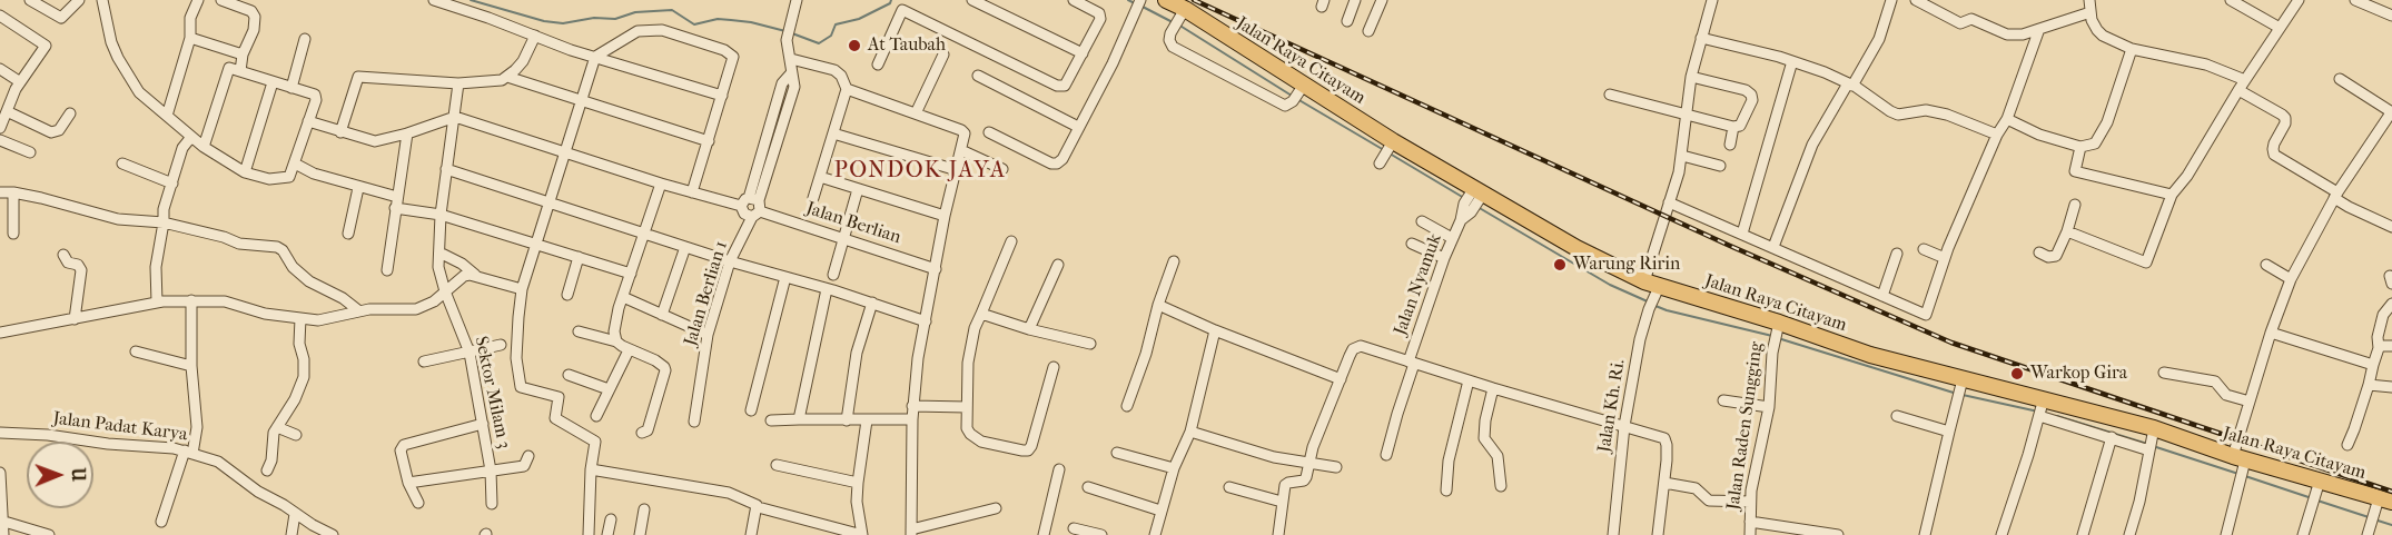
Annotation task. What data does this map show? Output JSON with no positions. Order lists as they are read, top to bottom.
{
  "streets": {
    "main road": ["Jalan Raya Citayam"],
    "street": [
      "Jalan Berlian",
      "Jalan Nyamuk",
      "Jalan Berlian 1",
      "Sektor Milam 3",
      "Jalan Kh. Ri.",
      "Jalan Raden Sungging",
      "Jalan Padat Karya"
    ]
  },
  "crossings": [
    ["Jalan Raya Citayam", "Jalan Nyamuk"],
    ["Jalan Raya Citayam", "Jalan Kh. Ri."],
    ["Jalan Raya Citayam", "Jalan Raden Sungging"],
    ["Jalan Berlian", "Jalan Berlian 1"],
    ["Jalan Berlian", "Sektor Milam 3"]
  ],
  "districts": ["PONDOK JAYA"],
  "places": ["At Taubah", "Warung Ririn", "Warkop Gira"],
  "north": "right"
}
